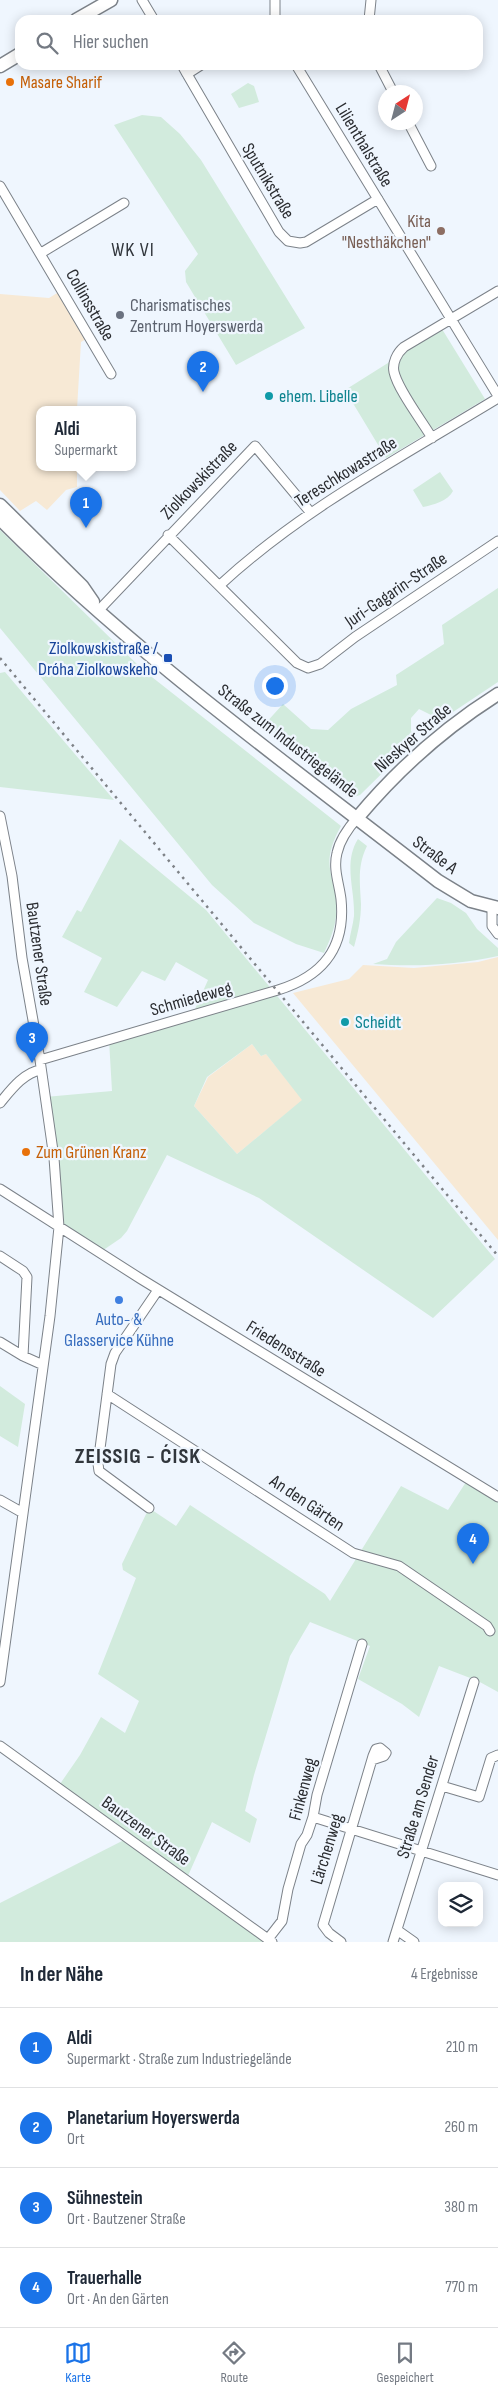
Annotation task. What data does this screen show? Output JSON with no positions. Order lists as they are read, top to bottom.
{
  "streets": {
    "main road": ["Nieskyer Straße", "Straße zum Industriegelände", "Straße A"],
    "street": [
      "Lilienthalstraße",
      "Sputnikstraße",
      "Collinsstraße",
      "Tereschkowastraße",
      "Ziolkowskistraße",
      "Juri-Gagarin-Straße",
      "Bautzener Straße",
      "Schmiedeweg",
      "Friedensstraße",
      "An den Gärten",
      "Finkenweg",
      "Straße am Sender",
      "Lärchenweg"
    ]
  },
  "crossings": [
    ["Lilienthalstraße", "Sputnikstraße"],
    ["Lilienthalstraße", "Tereschkowastraße"],
    ["Tereschkowastraße", "Ziolkowskistraße"],
    ["Ziolkowskistraße", "Juri-Gagarin-Straße"],
    ["Ziolkowskistraße", "Straße zum Industriegelände"],
    ["Nieskyer Straße", "Straße zum Industriegelände"],
    ["Nieskyer Straße", "Straße A"],
    ["Straße zum Industriegelände", "Straße A"],
    ["Straße zum Industriegelände", "Schmiedeweg"],
    ["Bautzener Straße", "Schmiedeweg"],
    ["Bautzener Straße", "Friedensstraße"],
    ["Bautzener Straße", "Finkenweg"]
  ],
  "districts": ["WK VI", "ZEISSIG - ĆISK"],
  "places": {
    "other": [
      "Masare Sharif",
      "Kita \"Nesthäkchen\"",
      "Charismatisches Zentrum Hoyerswerda",
      "ehem. Libelle",
      "Scheidt",
      "Zum Grünen Kranz",
      "Auto- & Glasservice Kühne"
    ],
    "transit": ["Ziolkowskistraße / Dróha Ziolkowskeho"]
  },
  "north": "top right",
  "page": {
    "search": "Hier suchen",
    "pins": [
      "2",
      "1",
      "3",
      "4"
    ],
    "popup": ["Aldi", "Supermarkt"],
    "heading": ["In der Nähe", "4 Ergebnisse"],
    "list": [
      {
        "mark": "1",
        "name": "Aldi",
        "note": "Supermarkt · Straße zum Industriegelände",
        "value": "210 m"
      },
      {
        "mark": "2",
        "name": "Planetarium Hoyerswerda",
        "note": "Ort",
        "value": "260 m"
      },
      {
        "mark": "3",
        "name": "Sühnestein",
        "note": "Ort · Bautzener Straße",
        "value": "380 m"
      },
      {
        "mark": "4",
        "name": "Trauerhalle",
        "note": "Ort · An den Gärten",
        "value": "770 m"
      }
    ],
    "nav": ["Karte", "Route", "Gespeichert"]
  }
}
